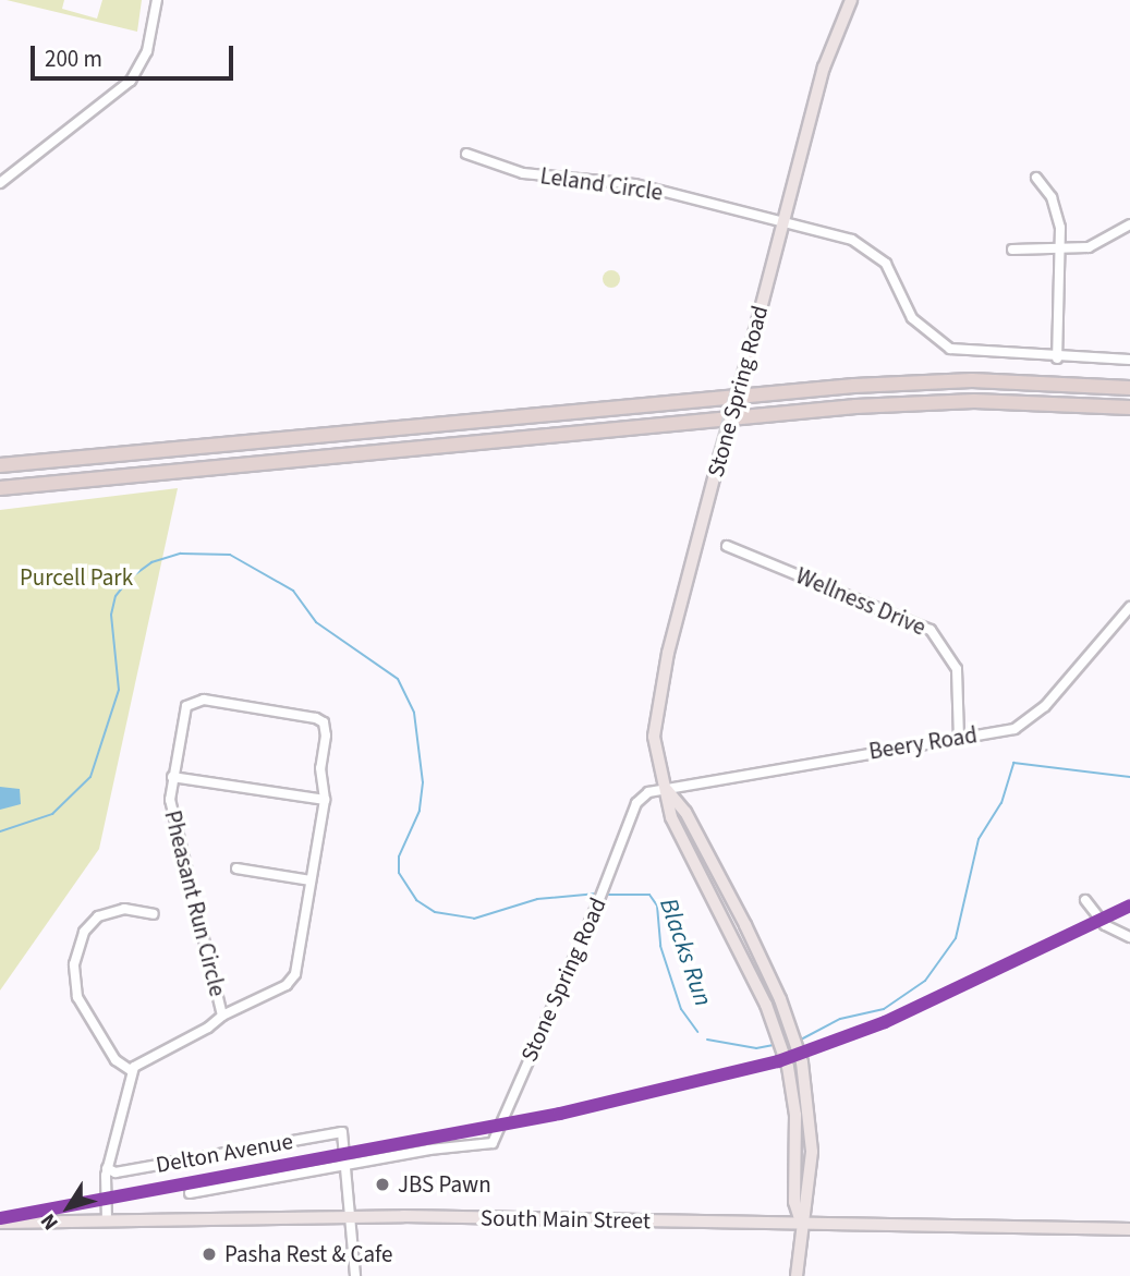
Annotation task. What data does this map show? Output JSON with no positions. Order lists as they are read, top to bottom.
{
  "streets": {
    "main road": ["Stone Spring Road", "South Main Street"],
    "street": [
      "Leland Circle",
      "Wellness Drive",
      "Beery Road",
      "Pheasant Run Circle",
      "Delton Avenue"
    ]
  },
  "crossings": [
    ["Leland Circle", "Stone Spring Road"],
    ["Stone Spring Road", "Beery Road"],
    ["Stone Spring Road", "Delton Avenue"],
    ["Stone Spring Road", "South Main Street"],
    ["Wellness Drive", "Beery Road"]
  ],
  "water": ["Blacks Run"],
  "parks": ["Purcell Park"],
  "places": ["JBS Pawn", "Pasha Rest & Cafe"],
  "scale_bar": "200 m",
  "north": "bottom left"
}
